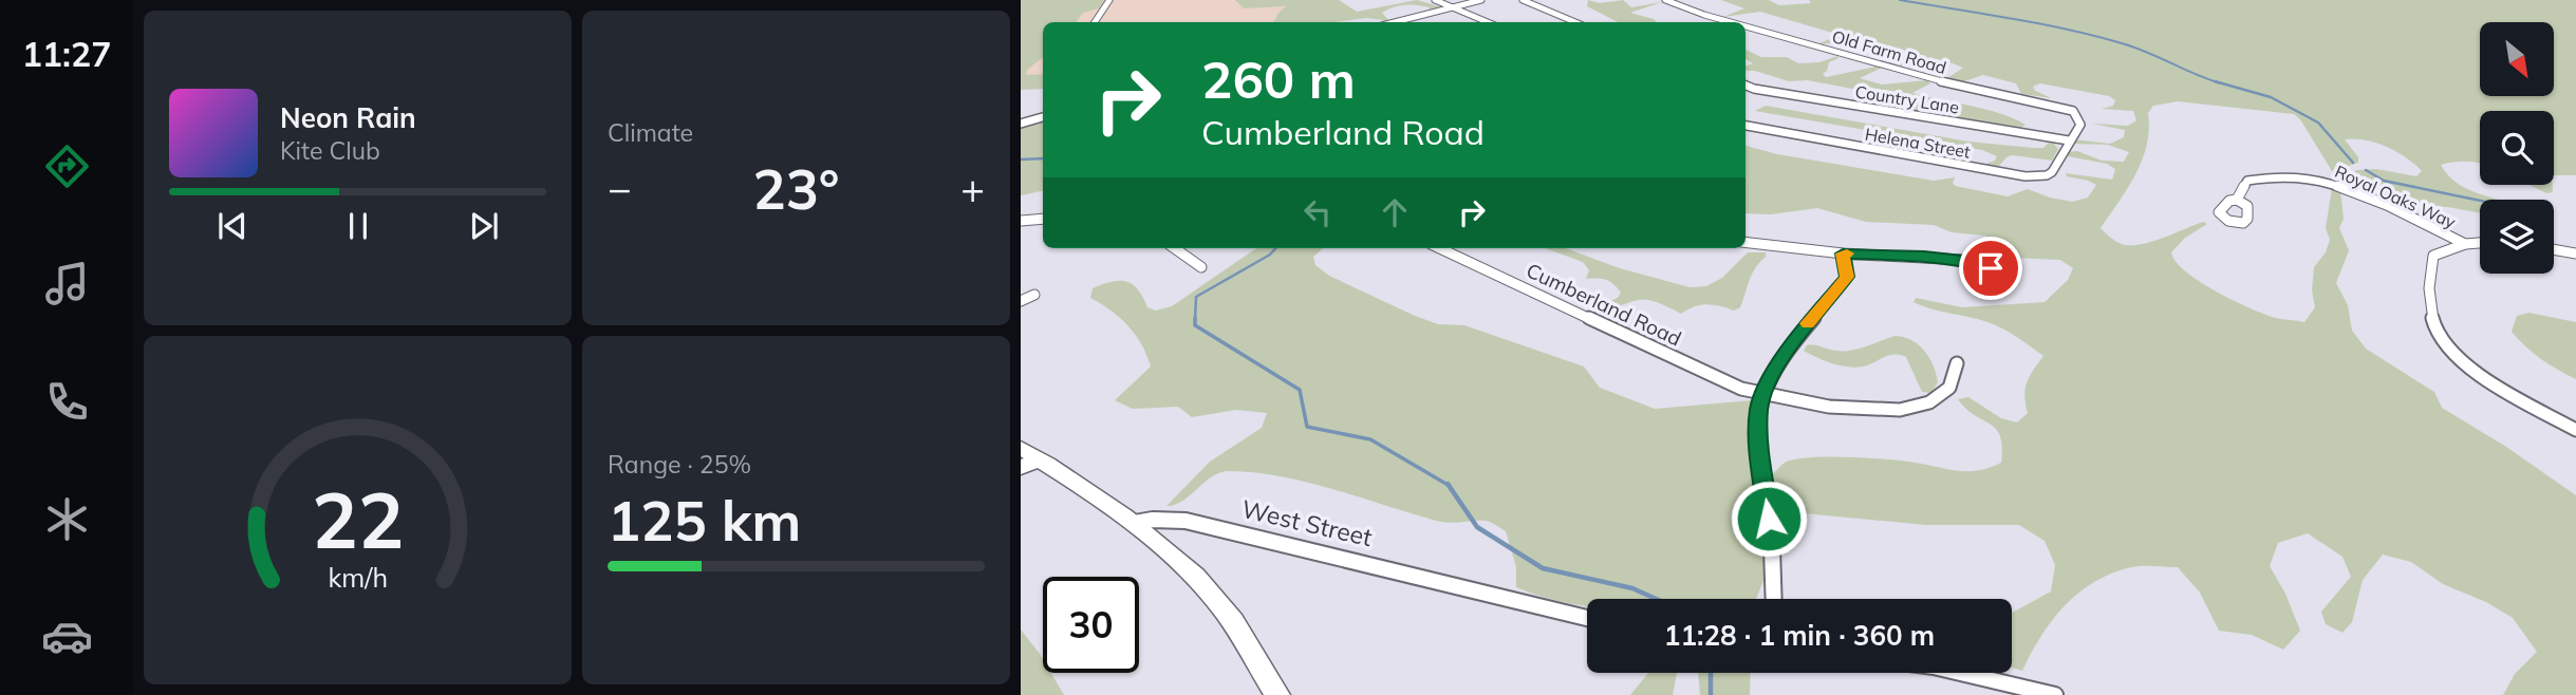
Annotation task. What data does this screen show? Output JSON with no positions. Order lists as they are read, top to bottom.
{
  "streets": {
    "street": [
      "Old Farm Road",
      "Country Lane",
      "Helena Street",
      "Royal Oaks Way",
      "Cumberland Road",
      "West Street"
    ]
  },
  "crossings": [
    ["Old Farm Road", "Country Lane"],
    ["Old Farm Road", "Helena Street"],
    ["Country Lane", "Helena Street"]
  ],
  "north": "bottom right",
  "page": {
    "tabs": "11:27",
    "tile": [
      "Climate",
      ["Range · 25%", "125 km"]
    ],
    "turn": ["260 m", "Cumberland Road"],
    "song": ["Neon Rain", "Kite Club"],
    "heat": ["−", "23°", "+"],
    "limit": "30",
    "trip": "11:28 · 1 min · 360 m",
    "gauge": ["22", "km/h"]
  }
}
